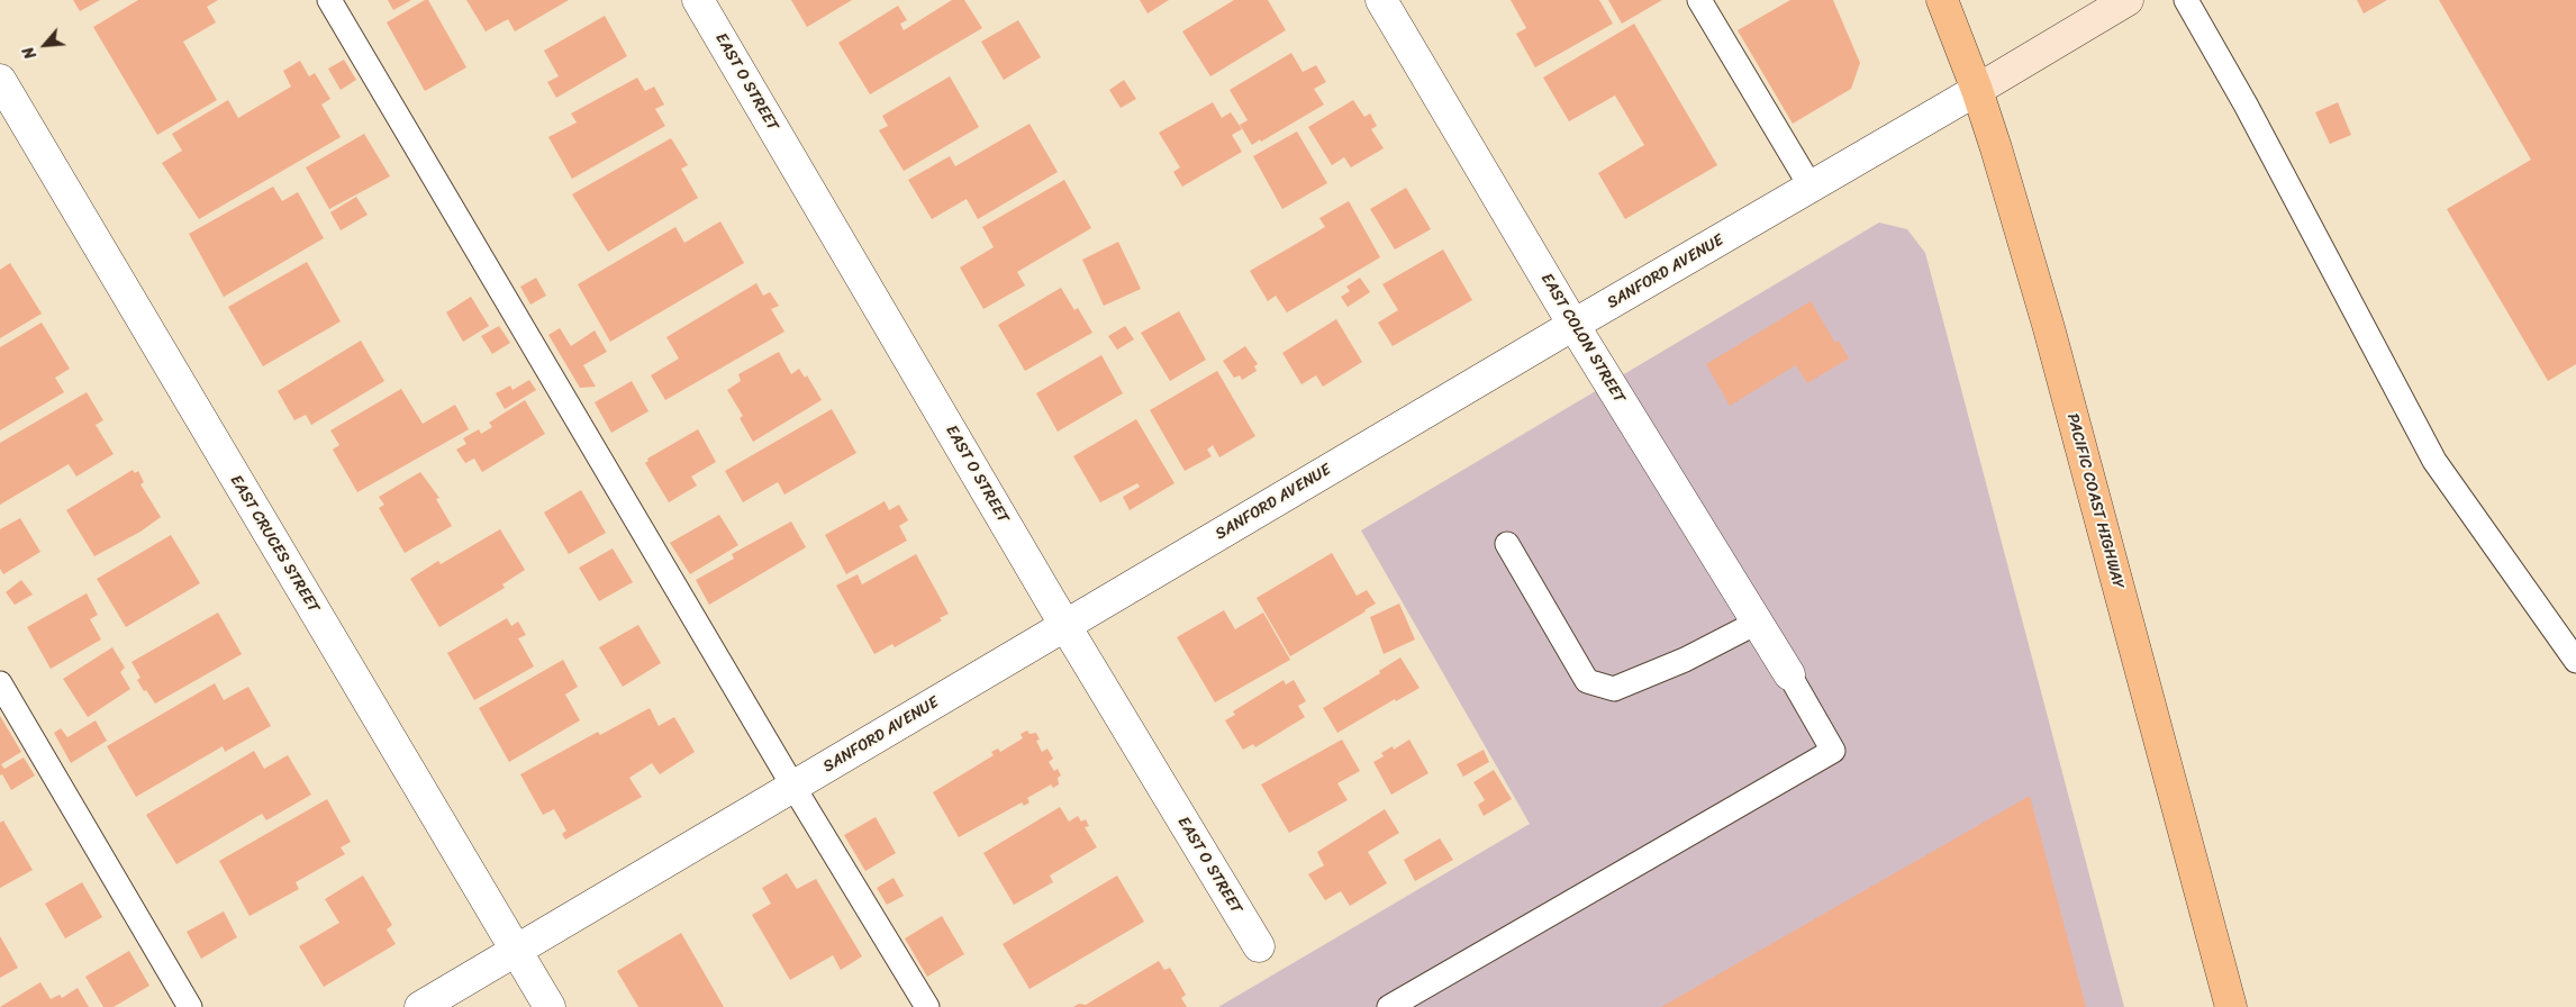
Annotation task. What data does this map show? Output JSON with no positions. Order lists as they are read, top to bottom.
{
  "streets": {
    "highway": ["PACIFIC COAST HIGHWAY"],
    "street": [
      "EAST O STREET",
      "SANFORD AVENUE",
      "EAST COLON STREET",
      "EAST CRUCES STREET"
    ]
  },
  "crossings": [
    ["EAST O STREET", "SANFORD AVENUE"],
    ["SANFORD AVENUE", "EAST COLON STREET"],
    ["SANFORD AVENUE", "PACIFIC COAST HIGHWAY"],
    ["SANFORD AVENUE", "EAST CRUCES STREET"]
  ],
  "north": "bottom left"
}
